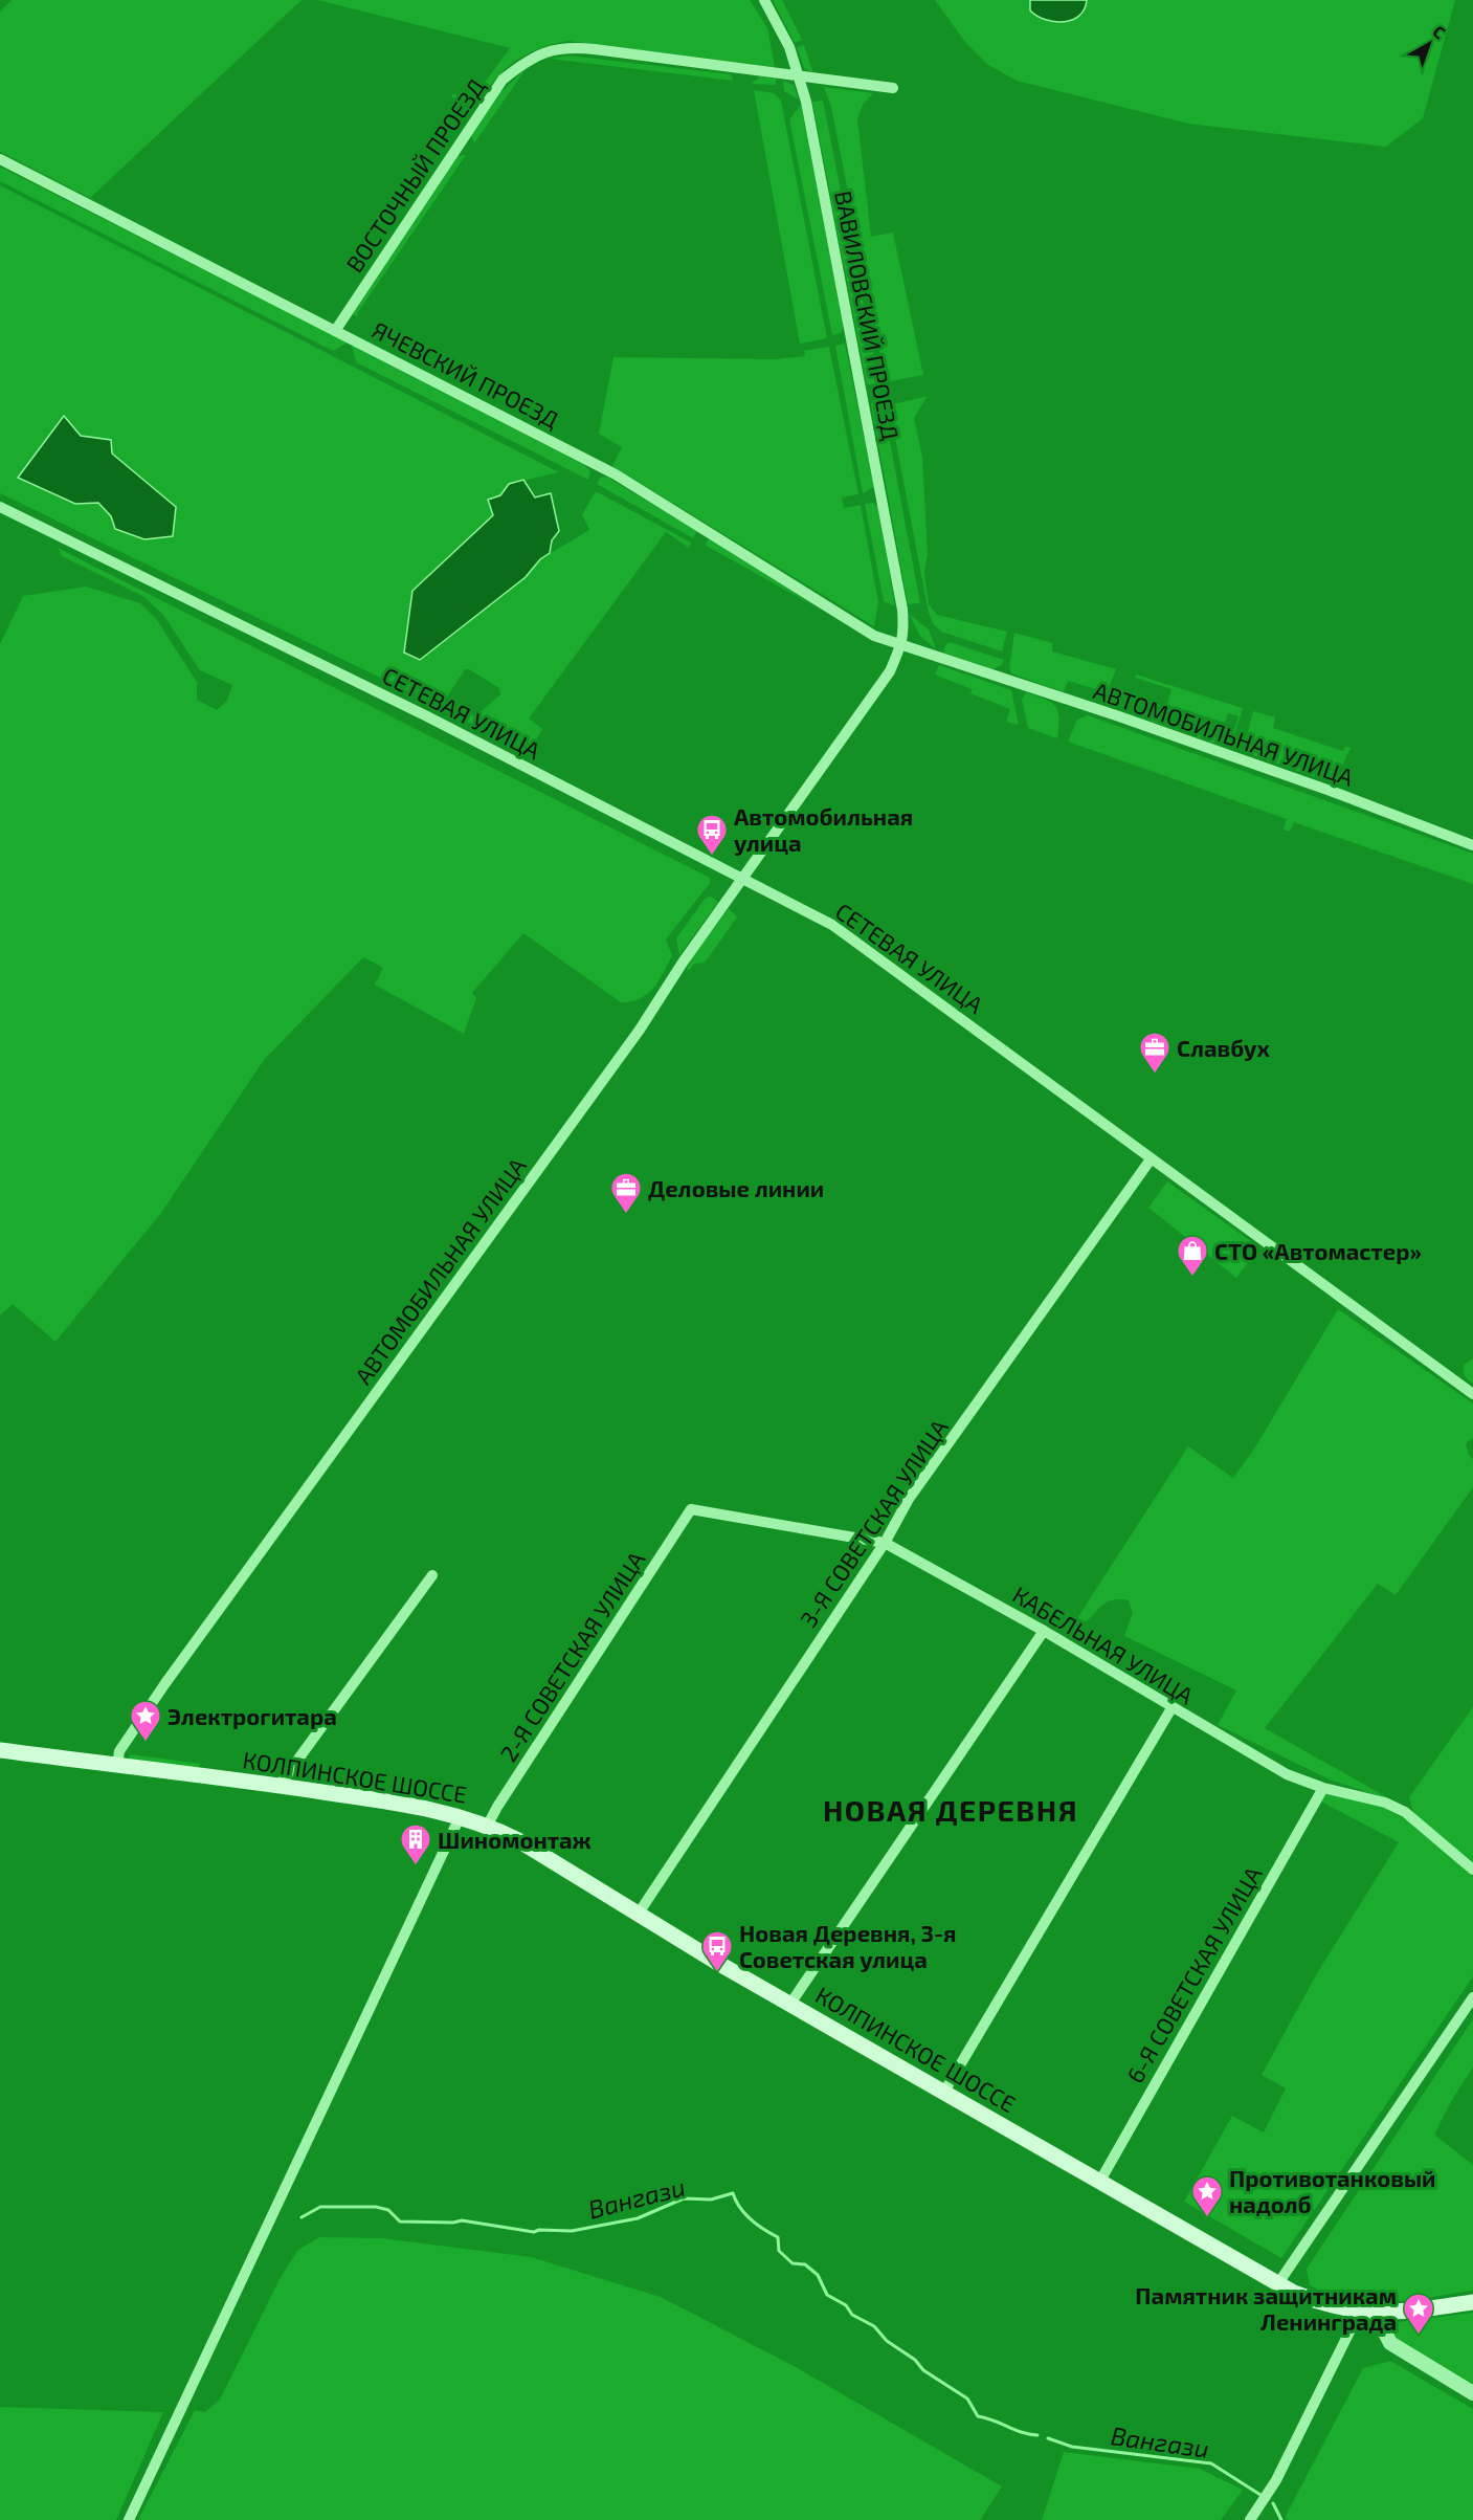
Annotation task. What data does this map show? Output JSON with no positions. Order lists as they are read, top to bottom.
{
  "streets": {
    "main road": ["КОЛПИНСКОЕ ШОССЕ"],
    "street": [
      "ВОСТОЧНЫЙ ПРОЕЗД",
      "ВАВИЛОВСКИЙ ПРОЕЗД",
      "ЯЧЕВСКИЙ ПРОЕЗД",
      "СЕТЕВАЯ УЛИЦА",
      "АВТОМОБИЛЬНАЯ УЛИЦА",
      "3-Я СОВЕТСКАЯ УЛИЦА",
      "КАБЕЛЬНАЯ УЛИЦА",
      "2-Я СОВЕТСКАЯ УЛИЦА",
      "6-Я СОВЕТСКАЯ УЛИЦА"
    ]
  },
  "crossings": [
    ["ВОСТОЧНЫЙ ПРОЕЗД", "ВАВИЛОВСКИЙ ПРОЕЗД"],
    ["ВОСТОЧНЫЙ ПРОЕЗД", "ЯЧЕВСКИЙ ПРОЕЗД"],
    ["ВАВИЛОВСКИЙ ПРОЕЗД", "ЯЧЕВСКИЙ ПРОЕЗД"],
    ["ВАВИЛОВСКИЙ ПРОЕЗД", "АВТОМОБИЛЬНАЯ УЛИЦА"],
    ["ЯЧЕВСКИЙ ПРОЕЗД", "АВТОМОБИЛЬНАЯ УЛИЦА"],
    ["СЕТЕВАЯ УЛИЦА", "АВТОМОБИЛЬНАЯ УЛИЦА"],
    ["СЕТЕВАЯ УЛИЦА", "3-Я СОВЕТСКАЯ УЛИЦА"],
    ["АВТОМОБИЛЬНАЯ УЛИЦА", "КОЛПИНСКОЕ ШОССЕ"],
    ["3-Я СОВЕТСКАЯ УЛИЦА", "КАБЕЛЬНАЯ УЛИЦА"],
    ["3-Я СОВЕТСКАЯ УЛИЦА", "КОЛПИНСКОЕ ШОССЕ"],
    ["КАБЕЛЬНАЯ УЛИЦА", "2-Я СОВЕТСКАЯ УЛИЦА"],
    ["КАБЕЛЬНАЯ УЛИЦА", "6-Я СОВЕТСКАЯ УЛИЦА"],
    ["2-Я СОВЕТСКАЯ УЛИЦА", "КОЛПИНСКОЕ ШОССЕ"],
    ["КОЛПИНСКОЕ ШОССЕ", "6-Я СОВЕТСКАЯ УЛИЦА"]
  ],
  "districts": ["НОВАЯ ДЕРЕВНЯ"],
  "water": ["Вангази"],
  "places": {
    "bus stop": ["Автомобильная улица", "Новая Деревня, 3-я Советская улица"],
    "office": ["Славбух", "Деловые линии"],
    "shop": ["СТО «Автомастер»"],
    "place": ["Электрогитара", "Противотанковый надолб", "Памятник защитникам Ленинграда"],
    "building": ["Шиномонтаж"]
  },
  "north": "top right"
}
